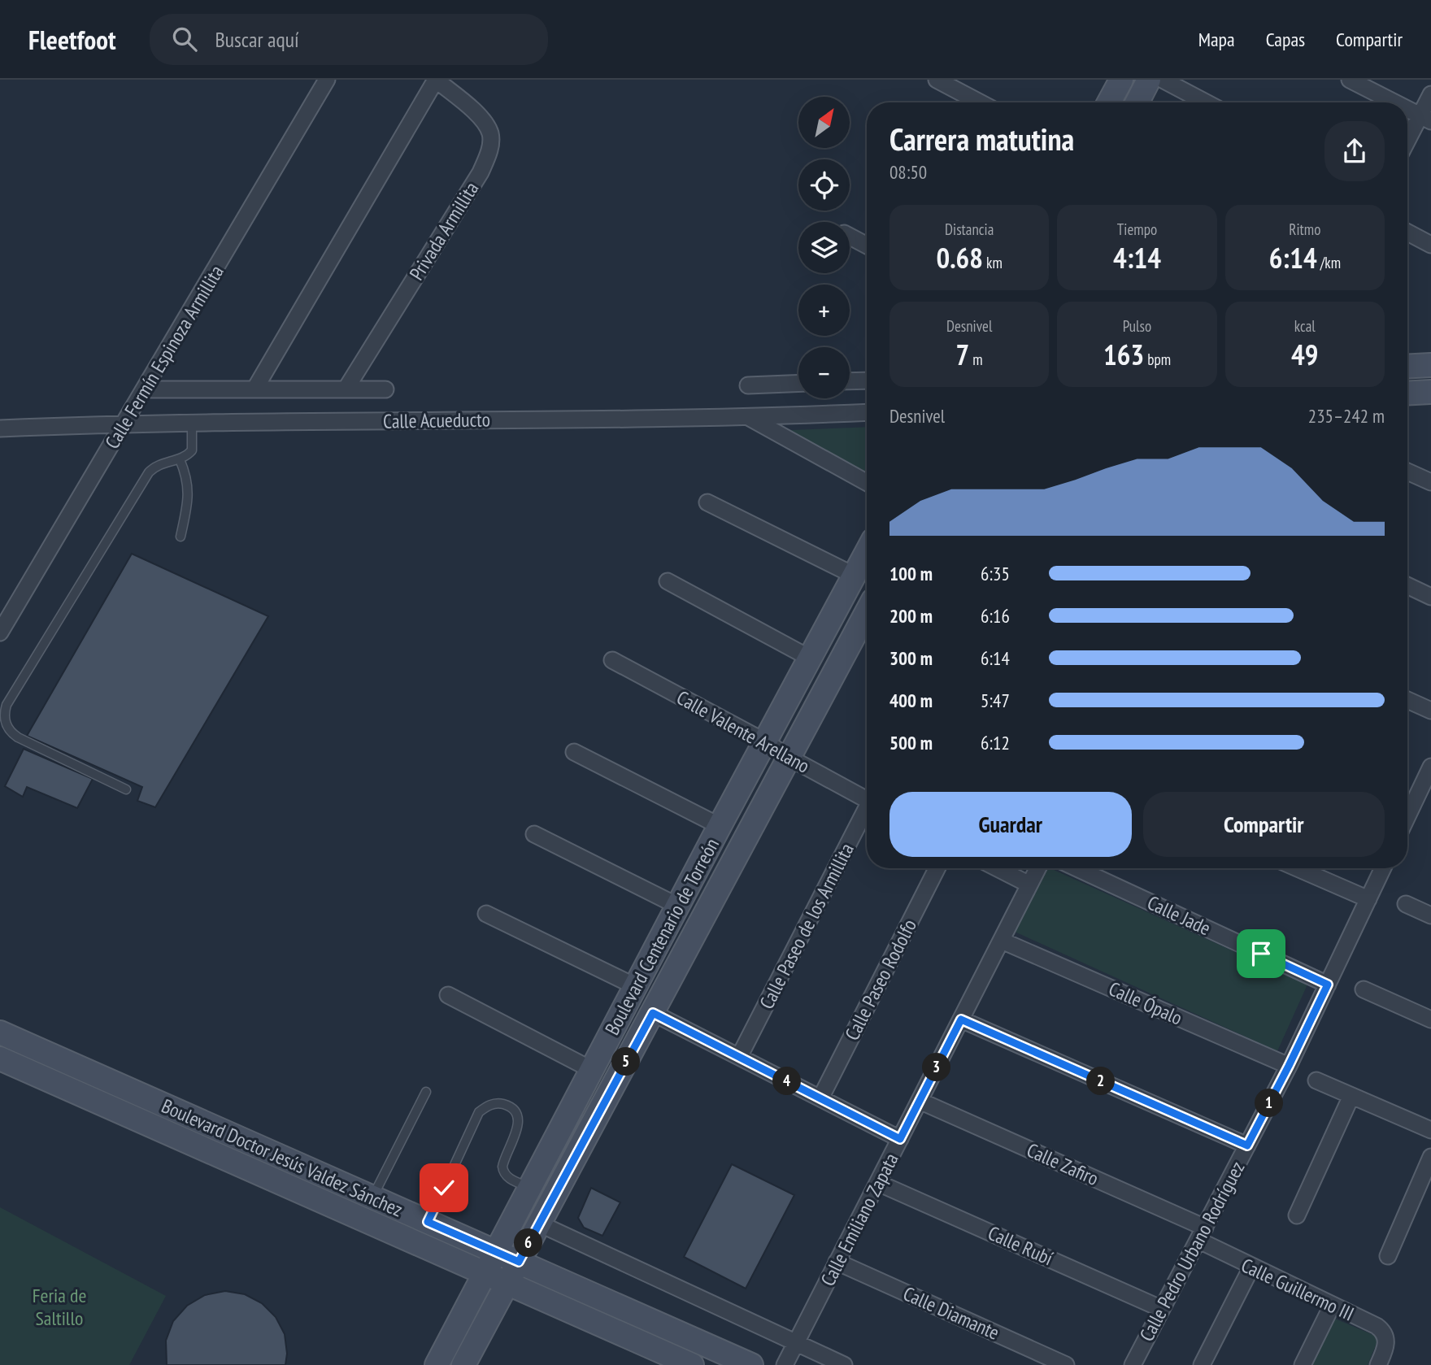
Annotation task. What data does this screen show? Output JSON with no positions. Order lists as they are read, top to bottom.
{
  "streets": {
    "street": [
      "Privada Armillita",
      "Calle Fermín Espinoza Armillita",
      "Calle Acueducto",
      "Calle Valente Arellano",
      "Calle Jade",
      "Calle Paseo de los Armillita",
      "Boulevard Centenario de Torreón",
      "Calle Paseo Rodolfo",
      "Calle Ópalo",
      "Boulevard Doctor Jesús Valdez Sánchez",
      "Calle Zafiro",
      "Calle Emiliano Zapata",
      "Calle Rubí",
      "Calle Pedro Urbano Rodríguez",
      "Calle Guillermo III",
      "Calle Diamante"
    ]
  },
  "crossings": [
    ["Privada Armillita", "Calle Acueducto"],
    ["Calle Fermín Espinoza Armillita", "Calle Acueducto"],
    ["Calle Valente Arellano", "Boulevard Centenario de Torreón"],
    ["Calle Jade", "Calle Pedro Urbano Rodríguez"],
    ["Boulevard Centenario de Torreón", "Boulevard Doctor Jesús Valdez Sánchez"],
    ["Calle Ópalo", "Calle Emiliano Zapata"],
    ["Calle Ópalo", "Calle Pedro Urbano Rodríguez"],
    ["Calle Zafiro", "Calle Emiliano Zapata"],
    ["Calle Zafiro", "Calle Pedro Urbano Rodríguez"],
    ["Calle Zafiro", "Calle Guillermo III"],
    ["Calle Emiliano Zapata", "Calle Rubí"],
    ["Calle Emiliano Zapata", "Calle Diamante"],
    ["Calle Rubí", "Calle Pedro Urbano Rodríguez"],
    ["Calle Pedro Urbano Rodríguez", "Calle Guillermo III"]
  ],
  "parks": ["Feria de Saltillo"],
  "north": "top right",
  "page": {
    "header": "Fleetfoot",
    "search": "Buscar aquí",
    "nav": ["Mapa", "Capas", "Compartir"],
    "map_buttons": ["+", "−"],
    "heading": ["Carrera matutina", "08:50"],
    "stats": [
      ["Distancia", "0.68 km"],
      ["Tiempo", "4:14"],
      ["Ritmo", "6:14 /km"],
      ["Desnivel", "7 m"],
      ["Pulso", "163 bpm"],
      ["kcal", "49"]
    ],
    "chart": ["Desnivel", "235–242 m"],
    "list": [
      {
        "name": "100 m",
        "note": "6:35"
      },
      {
        "name": "200 m",
        "note": "6:16"
      },
      {
        "name": "300 m",
        "note": "6:14"
      },
      {
        "name": "400 m",
        "note": "5:47"
      },
      {
        "name": "500 m",
        "note": "6:12"
      }
    ],
    "buttons": ["Guardar", "Compartir"],
    "pins": [
      "5",
      "3",
      "2",
      "4",
      "1",
      "6"
    ]
  }
}
